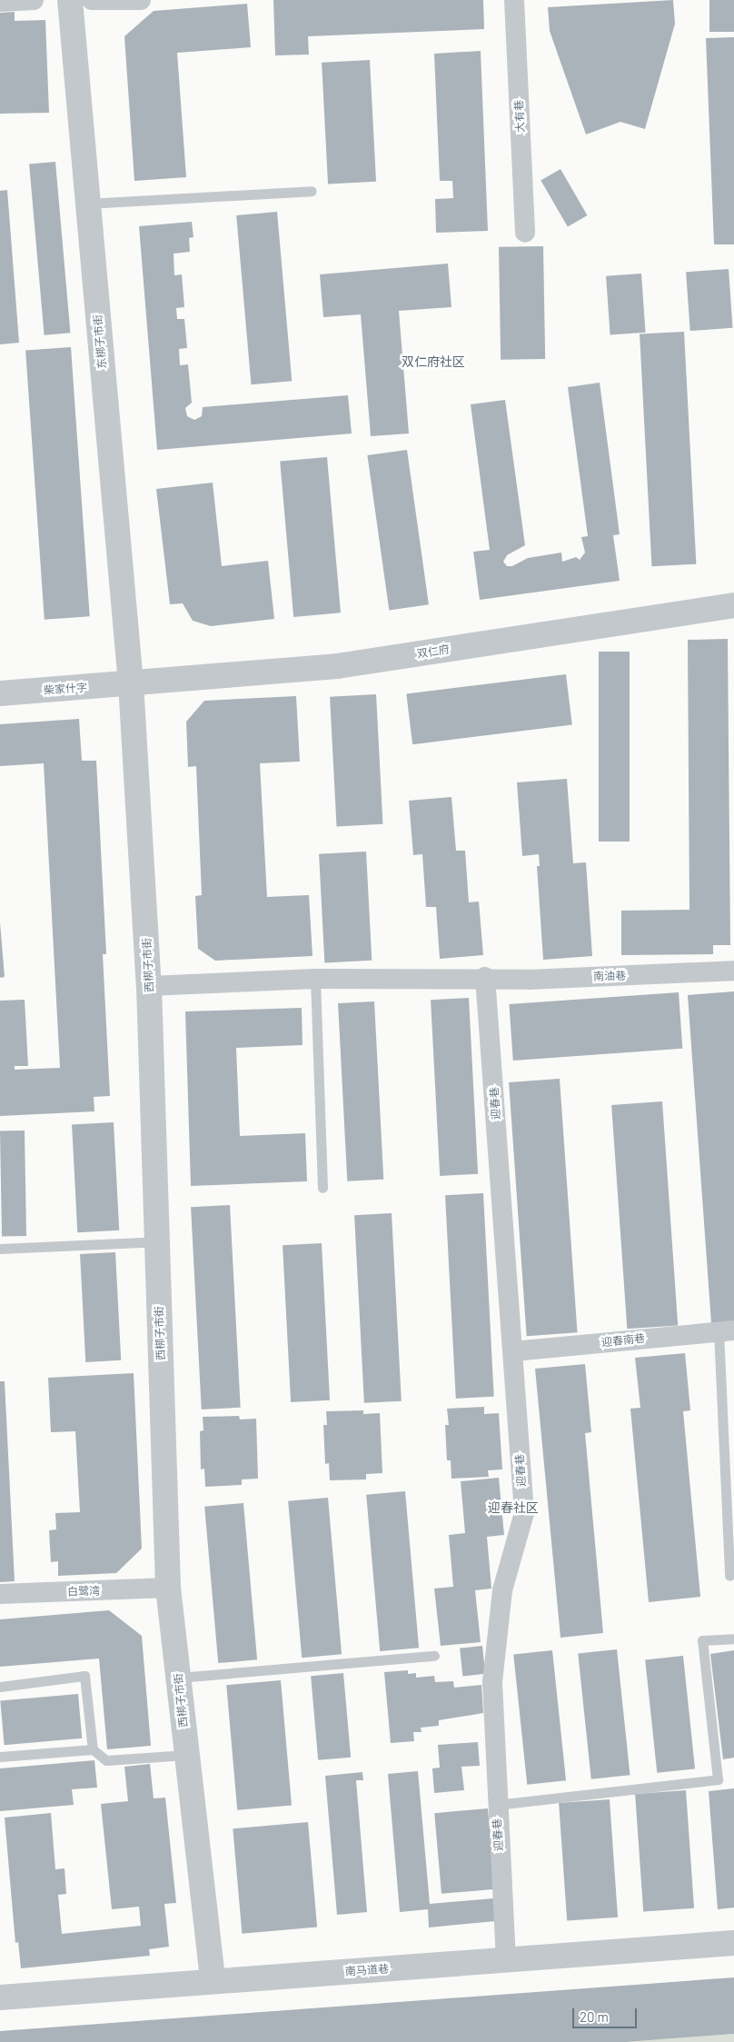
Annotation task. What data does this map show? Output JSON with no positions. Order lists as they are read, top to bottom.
{
  "streets": {
    "street": [
      "大有巷",
      "东梆子市街",
      "双仁府",
      "柴家什字",
      "西梆子市街",
      "南油巷",
      "迎春巷",
      "迎春南巷",
      "白鹭湾",
      "南马道巷"
    ]
  },
  "crossings": [
    ["东梆子市街", "双仁府"],
    ["东梆子市街", "柴家什字"],
    ["东梆子市街", "西梆子市街"],
    ["双仁府", "柴家什字"],
    ["双仁府", "西梆子市街"],
    ["柴家什字", "西梆子市街"],
    ["西梆子市街", "南油巷"],
    ["西梆子市街", "白鹭湾"],
    ["西梆子市街", "南马道巷"],
    ["南油巷", "迎春巷"],
    ["迎春巷", "迎春南巷"],
    ["迎春巷", "南马道巷"]
  ],
  "districts": ["双仁府社区", "迎春社区"],
  "scale_bar": "20 m"
}
